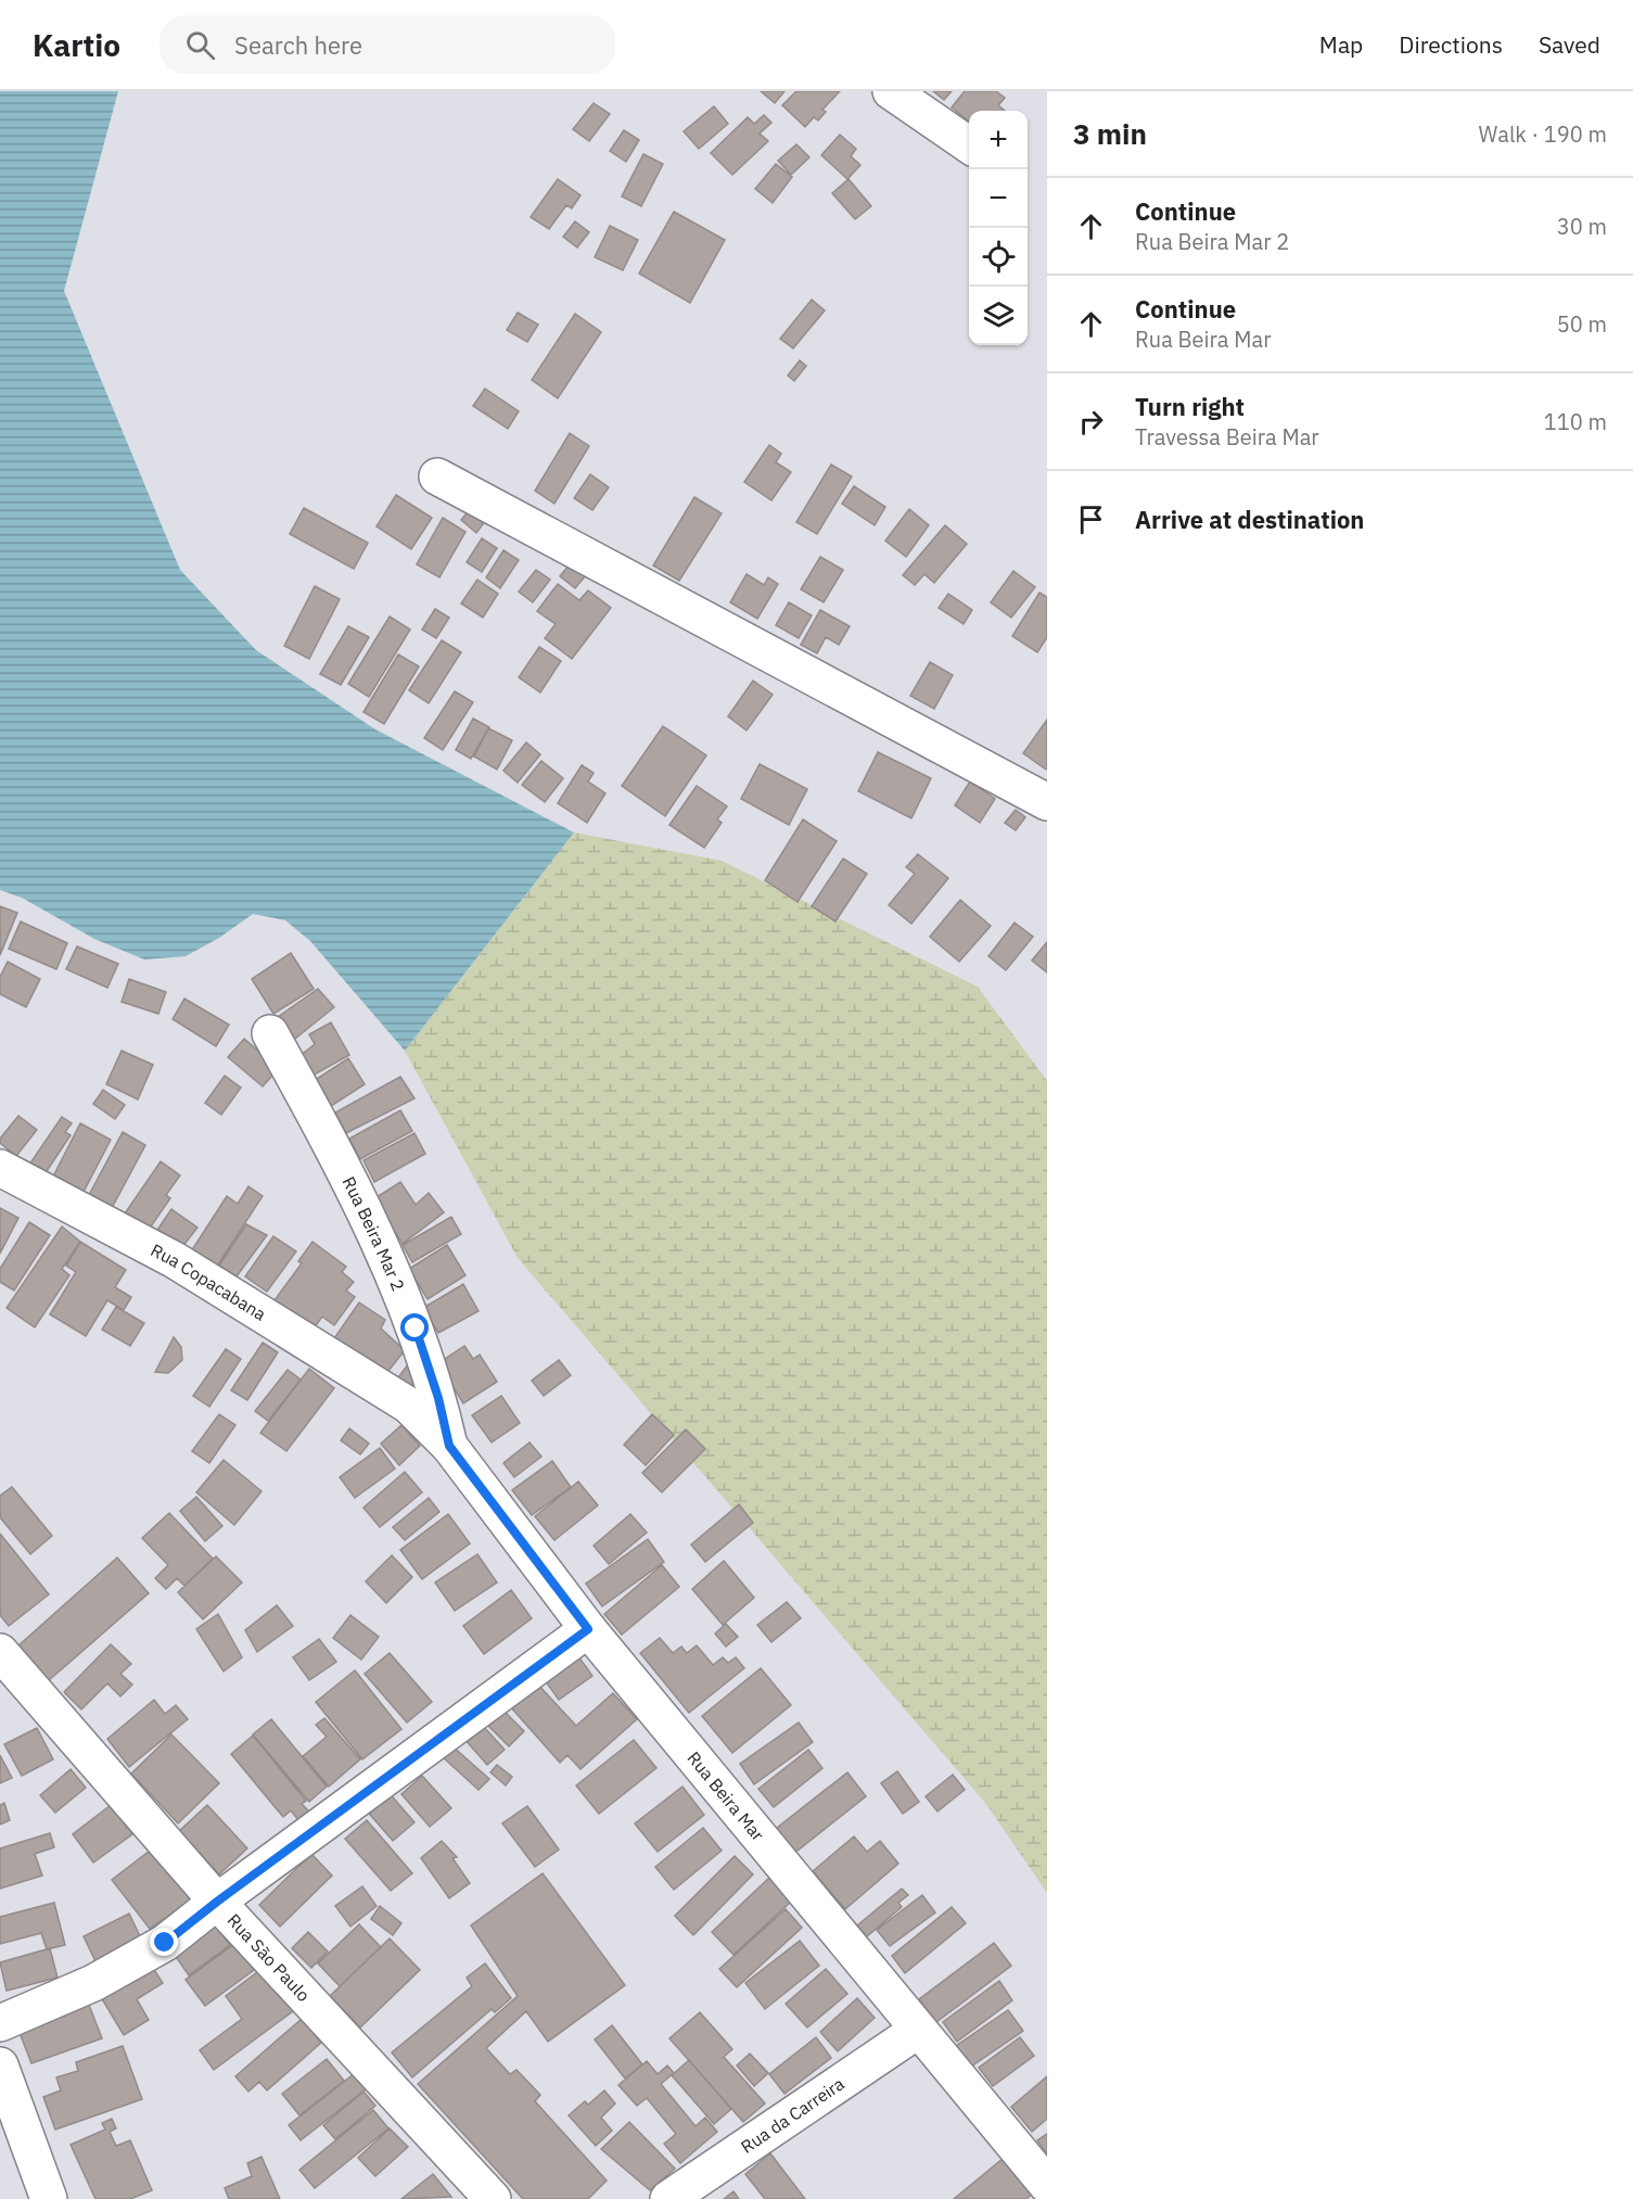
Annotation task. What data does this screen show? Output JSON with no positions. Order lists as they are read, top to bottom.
{
  "streets": {
    "street": [
      "Rua Beira Mar 2",
      "Rua Copacabana",
      "Rua Beira Mar",
      "Rua São Paulo",
      "Rua da Carreira"
    ]
  },
  "crossings": [
    ["Rua Beira Mar 2", "Rua Beira Mar"],
    ["Rua Copacabana", "Rua Beira Mar"],
    ["Rua Beira Mar", "Rua da Carreira"]
  ],
  "page": {
    "header": "Kartio",
    "search": "Search here",
    "nav": ["Map", "Directions", "Saved"],
    "heading": ["3 min", "Walk · 190 m"],
    "map_buttons": ["+", "−"],
    "list": [
      ["Continue", "Rua Beira Mar 2", "30 m"],
      ["Continue", "Rua Beira Mar", "50 m"],
      ["Turn right", "Travessa Beira Mar", "110 m"],
      "Arrive at destination"
    ]
  }
}
